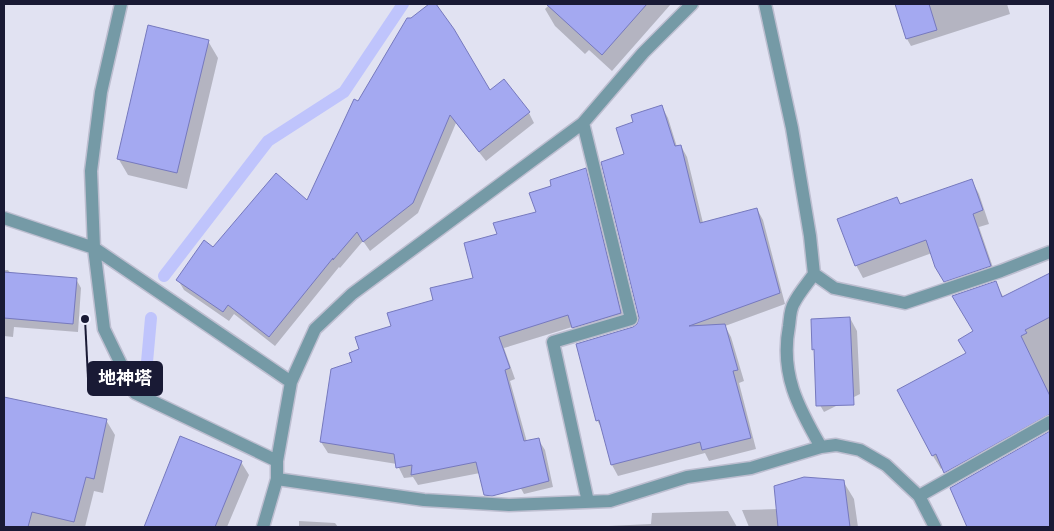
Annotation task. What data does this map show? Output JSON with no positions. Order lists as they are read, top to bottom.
{
  "places": ["地神塔"]
}
